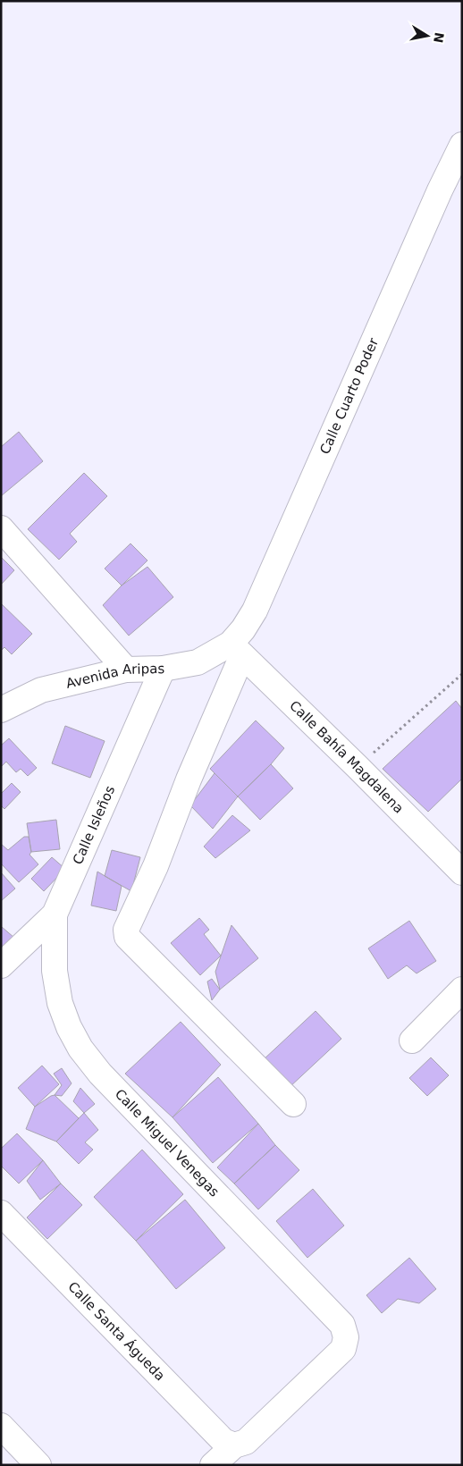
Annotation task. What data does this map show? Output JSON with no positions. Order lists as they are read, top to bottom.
{
  "streets": {
    "street": [
      "Calle Cuarto Poder",
      "Avenida Aripas",
      "Calle Bahía Magdalena",
      "Calle Isleños",
      "Calle Miguel Venegas",
      "Calle Santa Águeda"
    ]
  },
  "crossings": [
    ["Calle Cuarto Poder", "Avenida Aripas"],
    ["Calle Cuarto Poder", "Calle Bahía Magdalena"],
    ["Avenida Aripas", "Calle Bahía Magdalena"],
    ["Avenida Aripas", "Calle Isleños"],
    ["Calle Isleños", "Calle Miguel Venegas"],
    ["Calle Miguel Venegas", "Calle Santa Águeda"]
  ],
  "north": "right"
}
